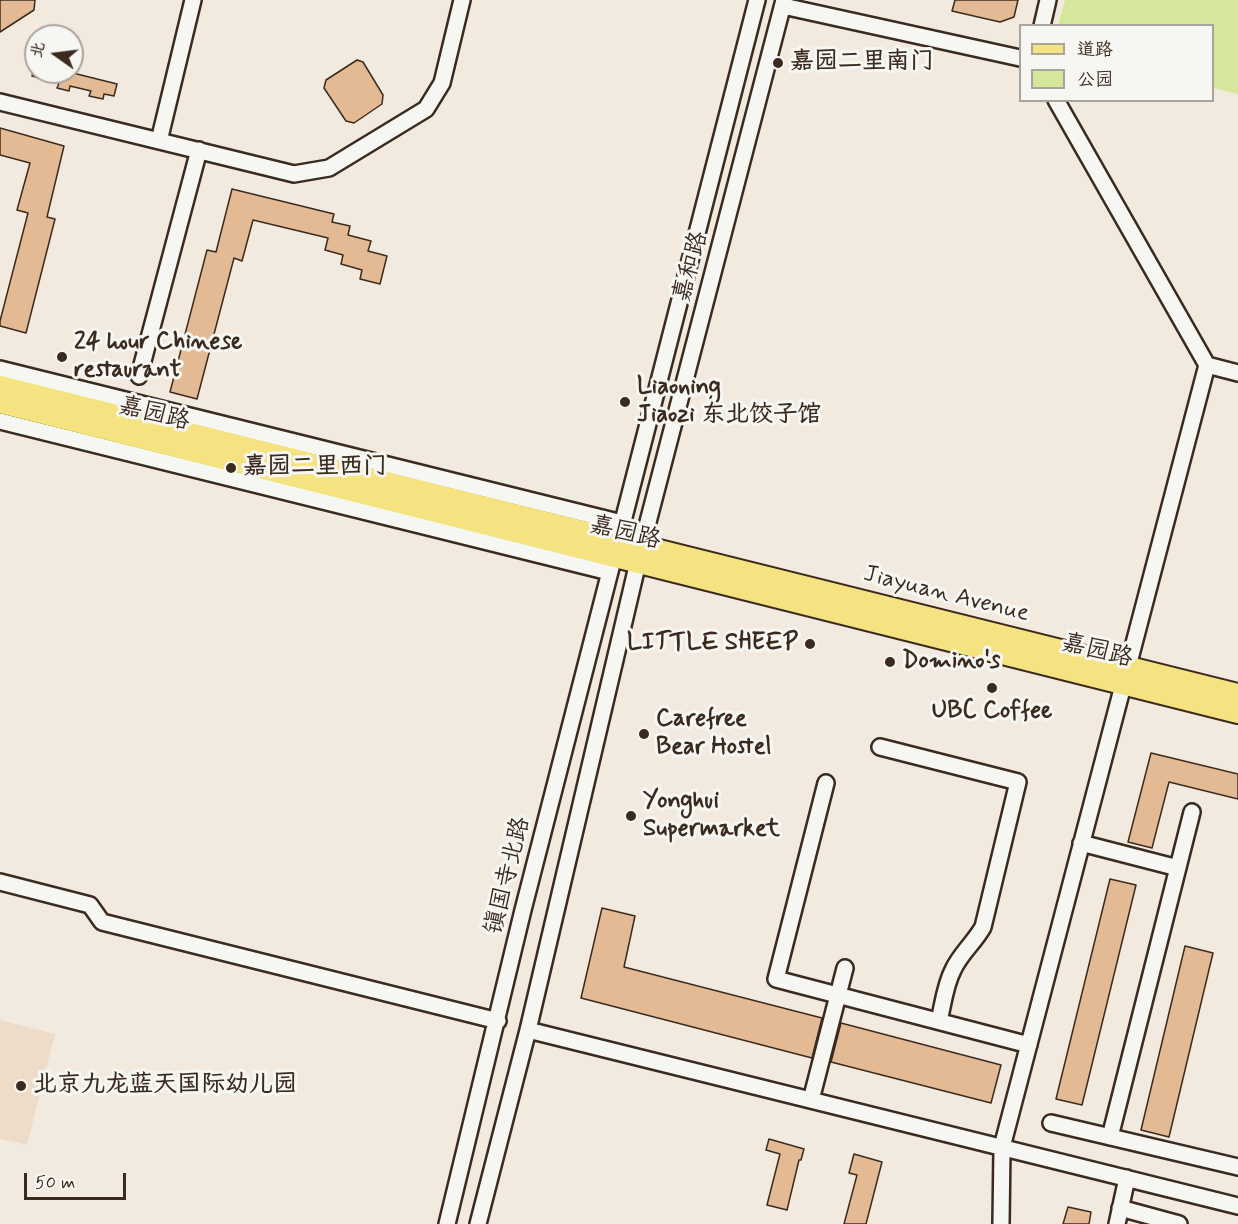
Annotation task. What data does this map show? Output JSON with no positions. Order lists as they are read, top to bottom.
{
  "streets": {
    "main road": ["嘉园路", "Jiayuan Avenue"],
    "street": ["嘉和路", "镇国寺北路"]
  },
  "crossings": [
    ["嘉和路", "嘉园路"],
    ["嘉和路", "Jiayuan Avenue"],
    ["嘉和路", "镇国寺北路"],
    ["嘉园路", "Jiayuan Avenue"],
    ["嘉园路", "镇国寺北路"]
  ],
  "places": [
    "嘉园二里南门",
    "24 hour Chinese restaurant",
    "Liaoning Jiaozi 东北饺子馆",
    "嘉园二里西门",
    "LITTLE SHEEP",
    "Domino's",
    "UBC Coffee",
    "Carefree Bear Hostel",
    "Yonghui Supermarket",
    "北京九龙蓝天国际幼儿园"
  ],
  "legend": ["道路", "公园"],
  "scale_bar": "50 m",
  "north": "left"
}
